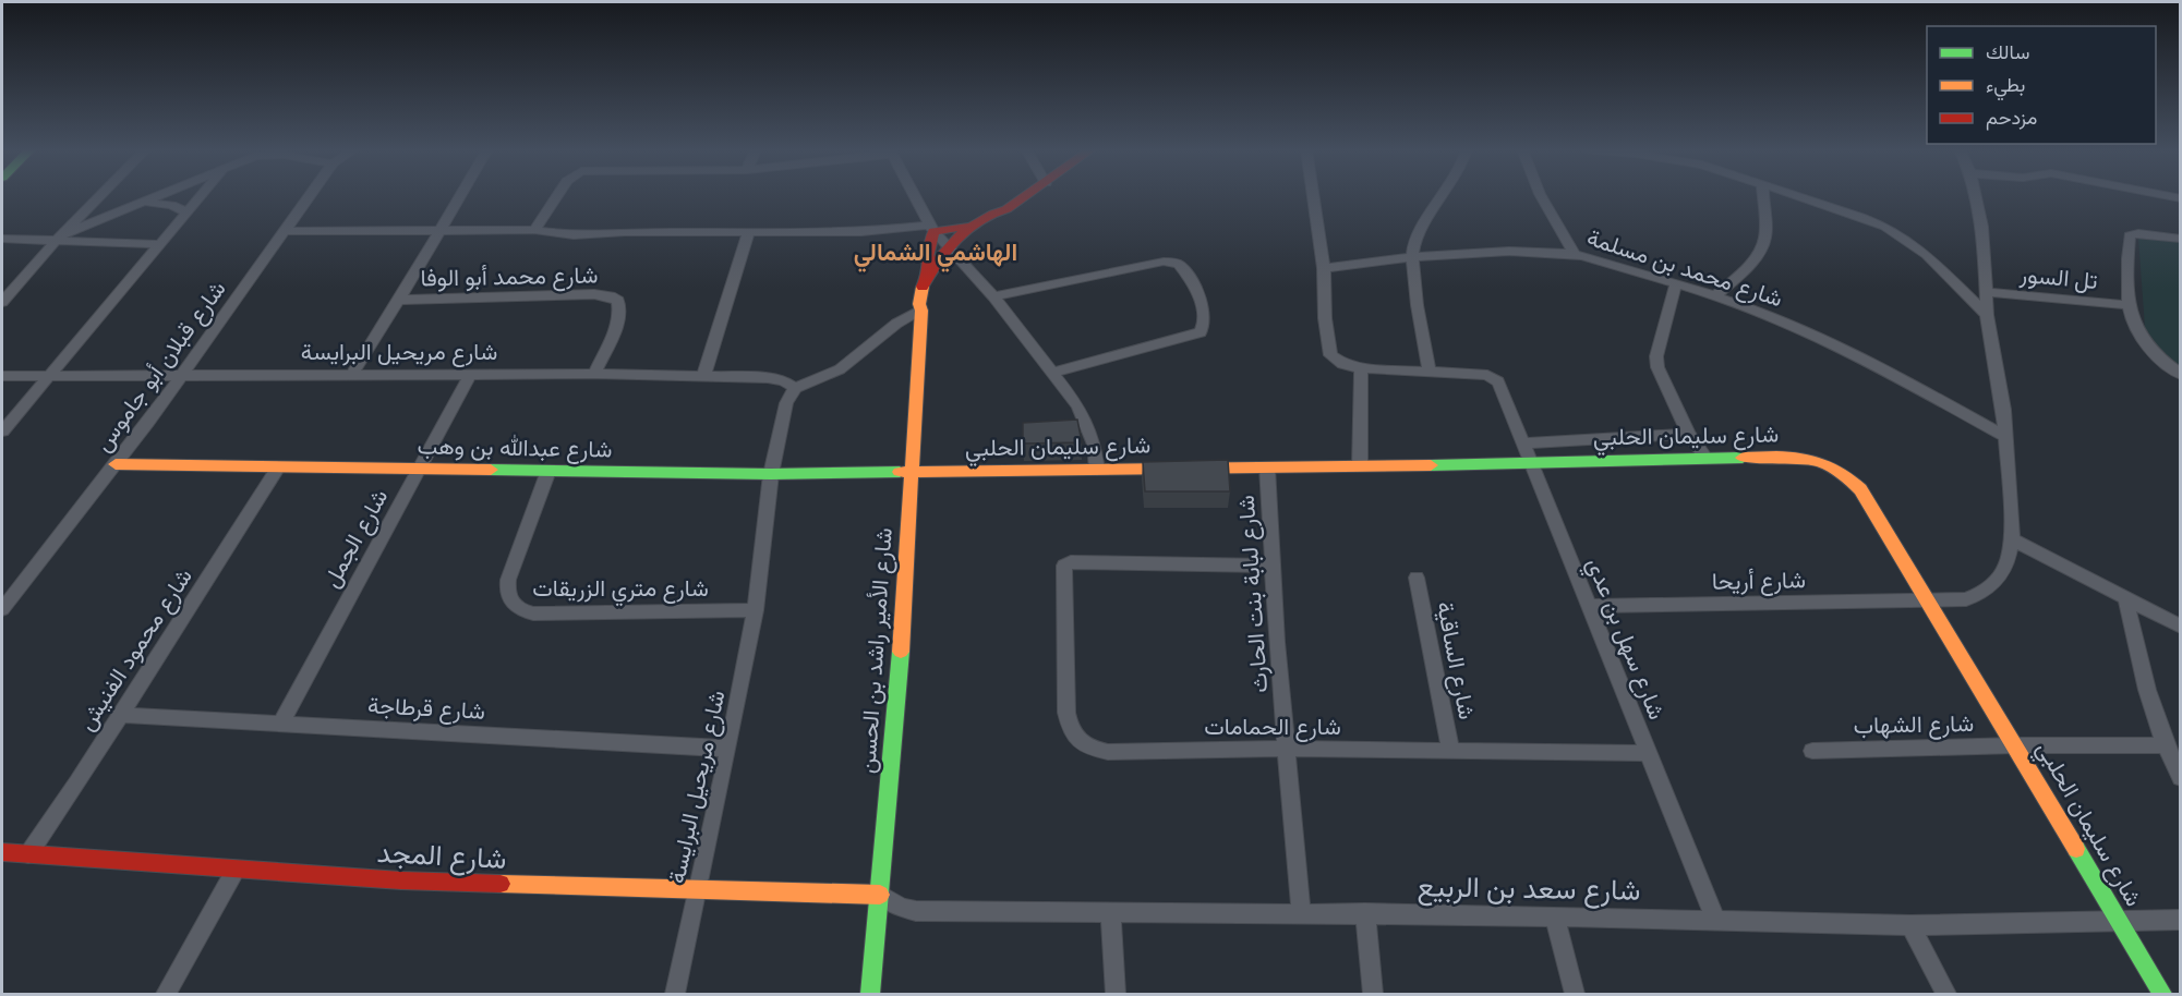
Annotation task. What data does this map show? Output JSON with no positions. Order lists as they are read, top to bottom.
{
  "streets": {
    "street": [
      "شارع محمد بن مسلمة",
      "شارع محمد أبو الوفا",
      "تل السور",
      "شارع مريحيل البرايسة",
      "شارع قبلان أبو جاموس",
      "شارع سليمان الحلبي",
      "شارع عبدالله بن وهب",
      "شارع الجمل",
      "شارع أريحا",
      "شارع متري الزريقات",
      "شارع لبابة بنت الحارث",
      "شارع سهل بن عدي",
      "شارع محمود الفنيش",
      "شارع الأمير راشد بن الحسن",
      "شارع الساقية",
      "شارع قرطاجة",
      "شارع الشهاب",
      "شارع الحمامات",
      "شارع المجد",
      "شارع سعد بن الربيع"
    ]
  },
  "crossings": [
    ["شارع محمد بن مسلمة", "شارع أريحا"],
    ["شارع محمد أبو الوفا", "شارع مريحيل البرايسة"],
    ["تل السور", "شارع أريحا"],
    ["شارع مريحيل البرايسة", "شارع قبلان أبو جاموس"],
    ["شارع مريحيل البرايسة", "شارع عبدالله بن وهب"],
    ["شارع مريحيل البرايسة", "شارع الجمل"],
    ["شارع مريحيل البرايسة", "شارع متري الزريقات"],
    ["شارع مريحيل البرايسة", "شارع قرطاجة"],
    ["شارع مريحيل البرايسة", "شارع المجد"],
    ["شارع قبلان أبو جاموس", "شارع عبدالله بن وهب"],
    ["شارع سليمان الحلبي", "شارع عبدالله بن وهب"],
    ["شارع سليمان الحلبي", "شارع أريحا"],
    ["شارع سليمان الحلبي", "شارع لبابة بنت الحارث"],
    ["شارع سليمان الحلبي", "شارع سهل بن عدي"],
    ["شارع سليمان الحلبي", "شارع الأمير راشد بن الحسن"],
    ["شارع سليمان الحلبي", "شارع الشهاب"],
    ["شارع سليمان الحلبي", "شارع سعد بن الربيع"],
    ["شارع عبدالله بن وهب", "شارع الجمل"],
    ["شارع عبدالله بن وهب", "شارع متري الزريقات"],
    ["شارع عبدالله بن وهب", "شارع محمود الفنيش"],
    ["شارع عبدالله بن وهب", "شارع الأمير راشد بن الحسن"],
    ["شارع الجمل", "شارع قرطاجة"],
    ["شارع أريحا", "شارع سهل بن عدي"],
    ["شارع لبابة بنت الحارث", "شارع الحمامات"],
    ["شارع لبابة بنت الحارث", "شارع سعد بن الربيع"],
    ["شارع سهل بن عدي", "شارع الحمامات"],
    ["شارع سهل بن عدي", "شارع سعد بن الربيع"],
    ["شارع محمود الفنيش", "شارع قرطاجة"],
    ["شارع محمود الفنيش", "شارع المجد"],
    ["شارع الأمير راشد بن الحسن", "شارع المجد"],
    ["شارع الأمير راشد بن الحسن", "شارع سعد بن الربيع"],
    ["شارع الساقية", "شارع الحمامات"],
    ["شارع المجد", "شارع سعد بن الربيع"]
  ],
  "districts": ["الهاشمي الشمالي"],
  "legend": ["سالك", "بطيء", "مزدحم"]
}
